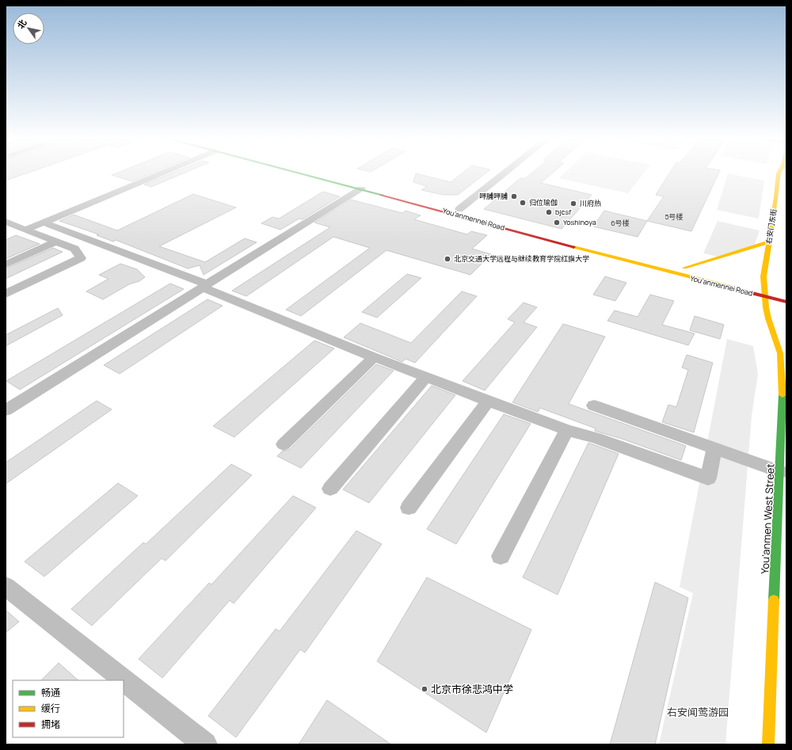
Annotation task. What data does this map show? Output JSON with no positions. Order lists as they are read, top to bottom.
{
  "streets": {
    "main road": ["You'anmennei Road", "右安门东街", "You'anmen West Street"]
  },
  "crossings": [
    ["You'anmennei Road", "右安门东街"],
    ["You'anmennei Road", "You'anmen West Street"],
    ["右安门东街", "You'anmen West Street"]
  ],
  "parks": ["右安闻莺游园"],
  "places": [
    "呷脯呷脯",
    "归位瑜伽",
    "川府热",
    "bjcsf",
    "Yoshinoya",
    "北京交通大学远程与继续教育学院红旗大学",
    "北京市徐悲鸿中学"
  ],
  "house_numbers": ["5号楼", "6号楼"],
  "legend": ["畅通", "缓行", "拥堵"],
  "north": "top left"
}
